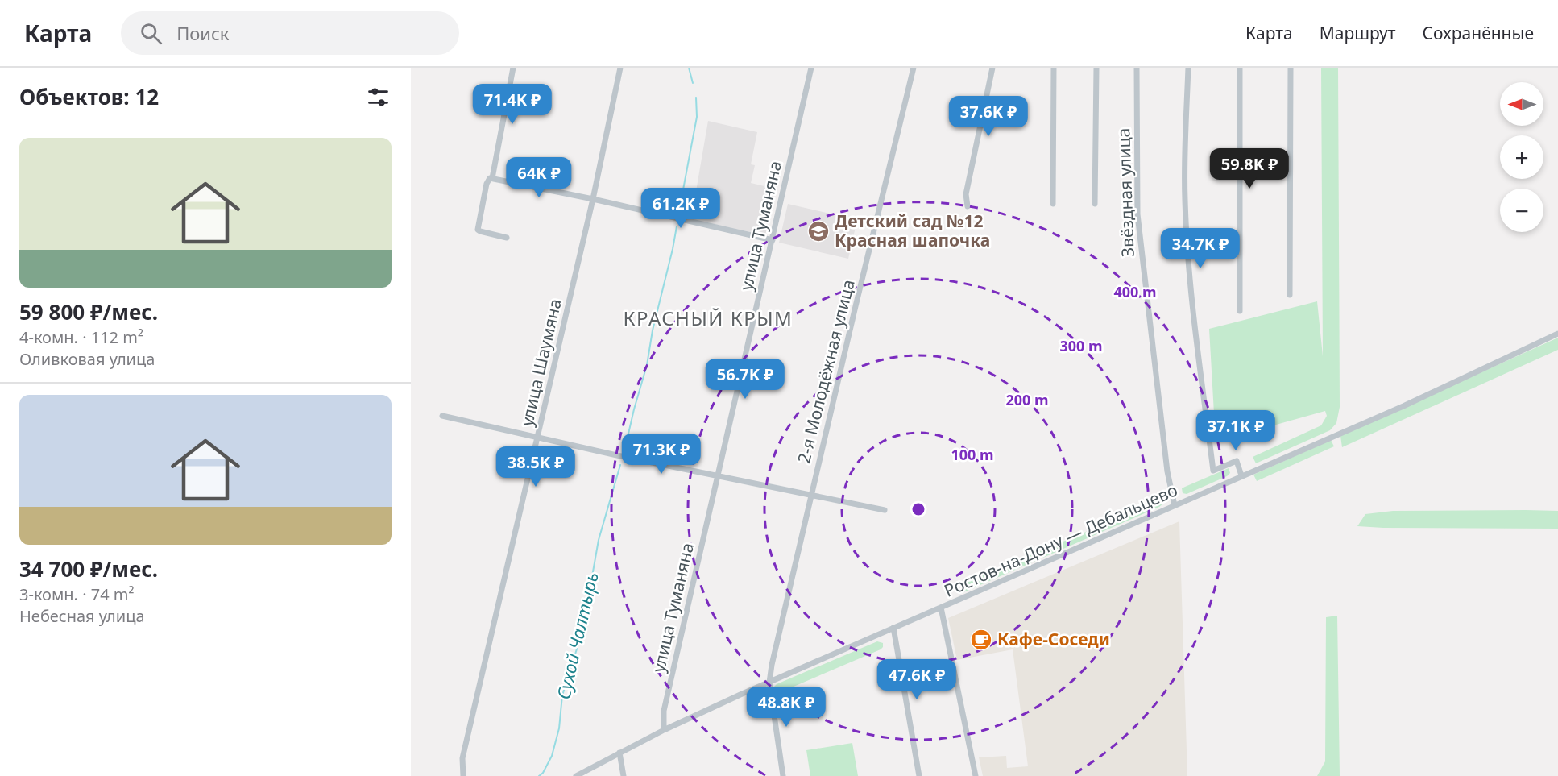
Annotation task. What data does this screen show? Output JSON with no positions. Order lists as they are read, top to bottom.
{
  "streets": {
    "street": [
      "Звёздная улица",
      "улица Туманяна",
      "улица Шаумяна",
      "2-я Молодёжная улица",
      "Ростов-на-Дону — Дебальцево"
    ]
  },
  "crossings": [
    ["Звёздная улица", "Ростов-на-Дону — Дебальцево"],
    ["улица Туманяна", "Ростов-на-Дону — Дебальцево"],
    ["2-я Молодёжная улица", "Ростов-на-Дону — Дебальцево"]
  ],
  "districts": ["КРАСНЫЙ КРЫМ"],
  "water": ["Сухой Чалтырь"],
  "places": {
    "school or university": ["Детский сад №12 Красная шапочка"],
    "cafe": ["Кафе-Соседи"]
  },
  "north": "left",
  "page": {
    "header": "Карта",
    "search": "Поиск",
    "nav": ["Карта", "Маршрут", "Сохранённые"],
    "heading": "Объектов: 12",
    "map_buttons": ["+", "−"],
    "price": [
      "71.4K ₽",
      "37.6K ₽",
      "59.8K ₽",
      "64K ₽",
      "61.2K ₽",
      "34.7K ₽",
      "56.7K ₽",
      "37.1K ₽",
      "71.3K ₽",
      "38.5K ₽",
      "47.6K ₽",
      "48.8K ₽"
    ],
    "list": [
      {
        "name": "59 800 ₽/мес.",
        "note": "4-комн. · 112 m² · Оливковая улица"
      },
      {
        "name": "34 700 ₽/мес.",
        "note": "3-комн. · 74 m² · Небесная улица"
      }
    ]
  },
  "rings": [
    "400 m",
    "300 m",
    "200 m",
    "100 m"
  ]
}
